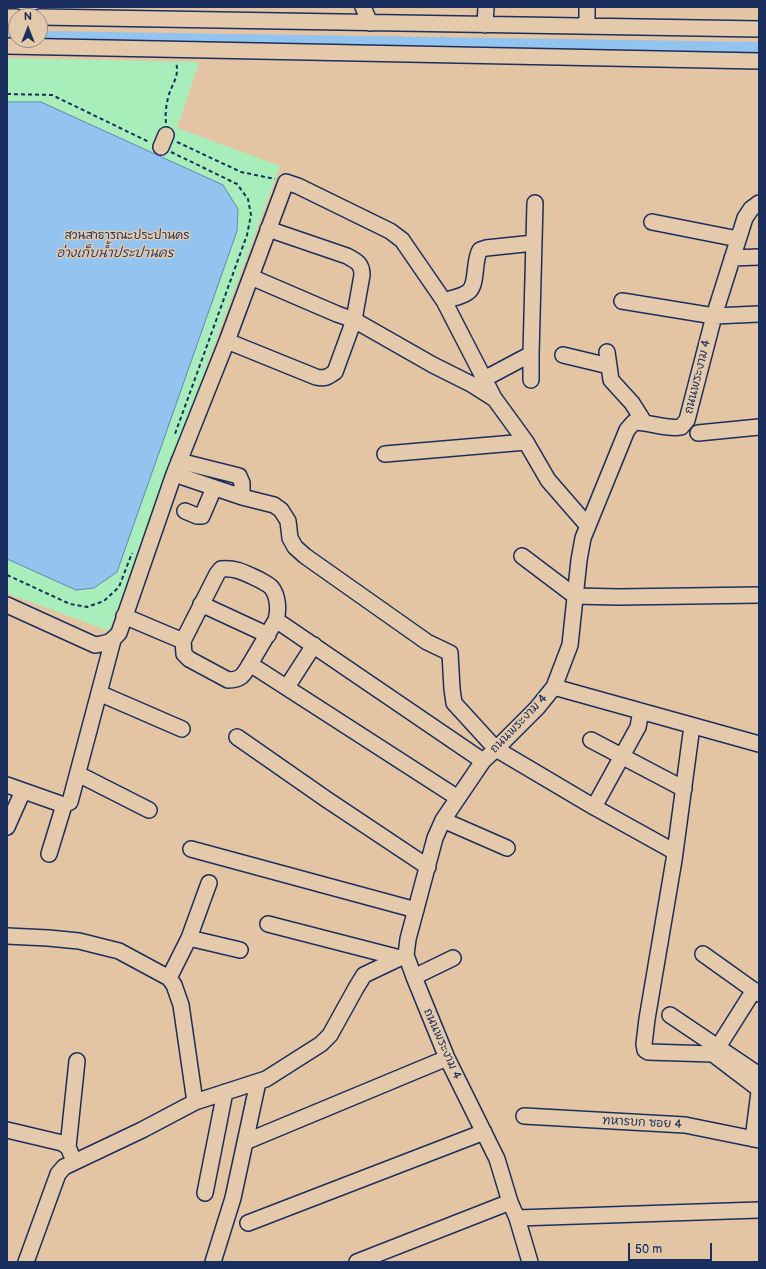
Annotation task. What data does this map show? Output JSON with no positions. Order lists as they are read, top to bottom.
{
  "streets": {
    "street": ["ถนนพระงาม 4", "ทหารบก ซอย 4"]
  },
  "water": ["อ่างเก็บน้ำประปานคร"],
  "parks": ["สวนสาธารณะประปานคร"],
  "scale_bar": "50 m",
  "north": "top"
}
